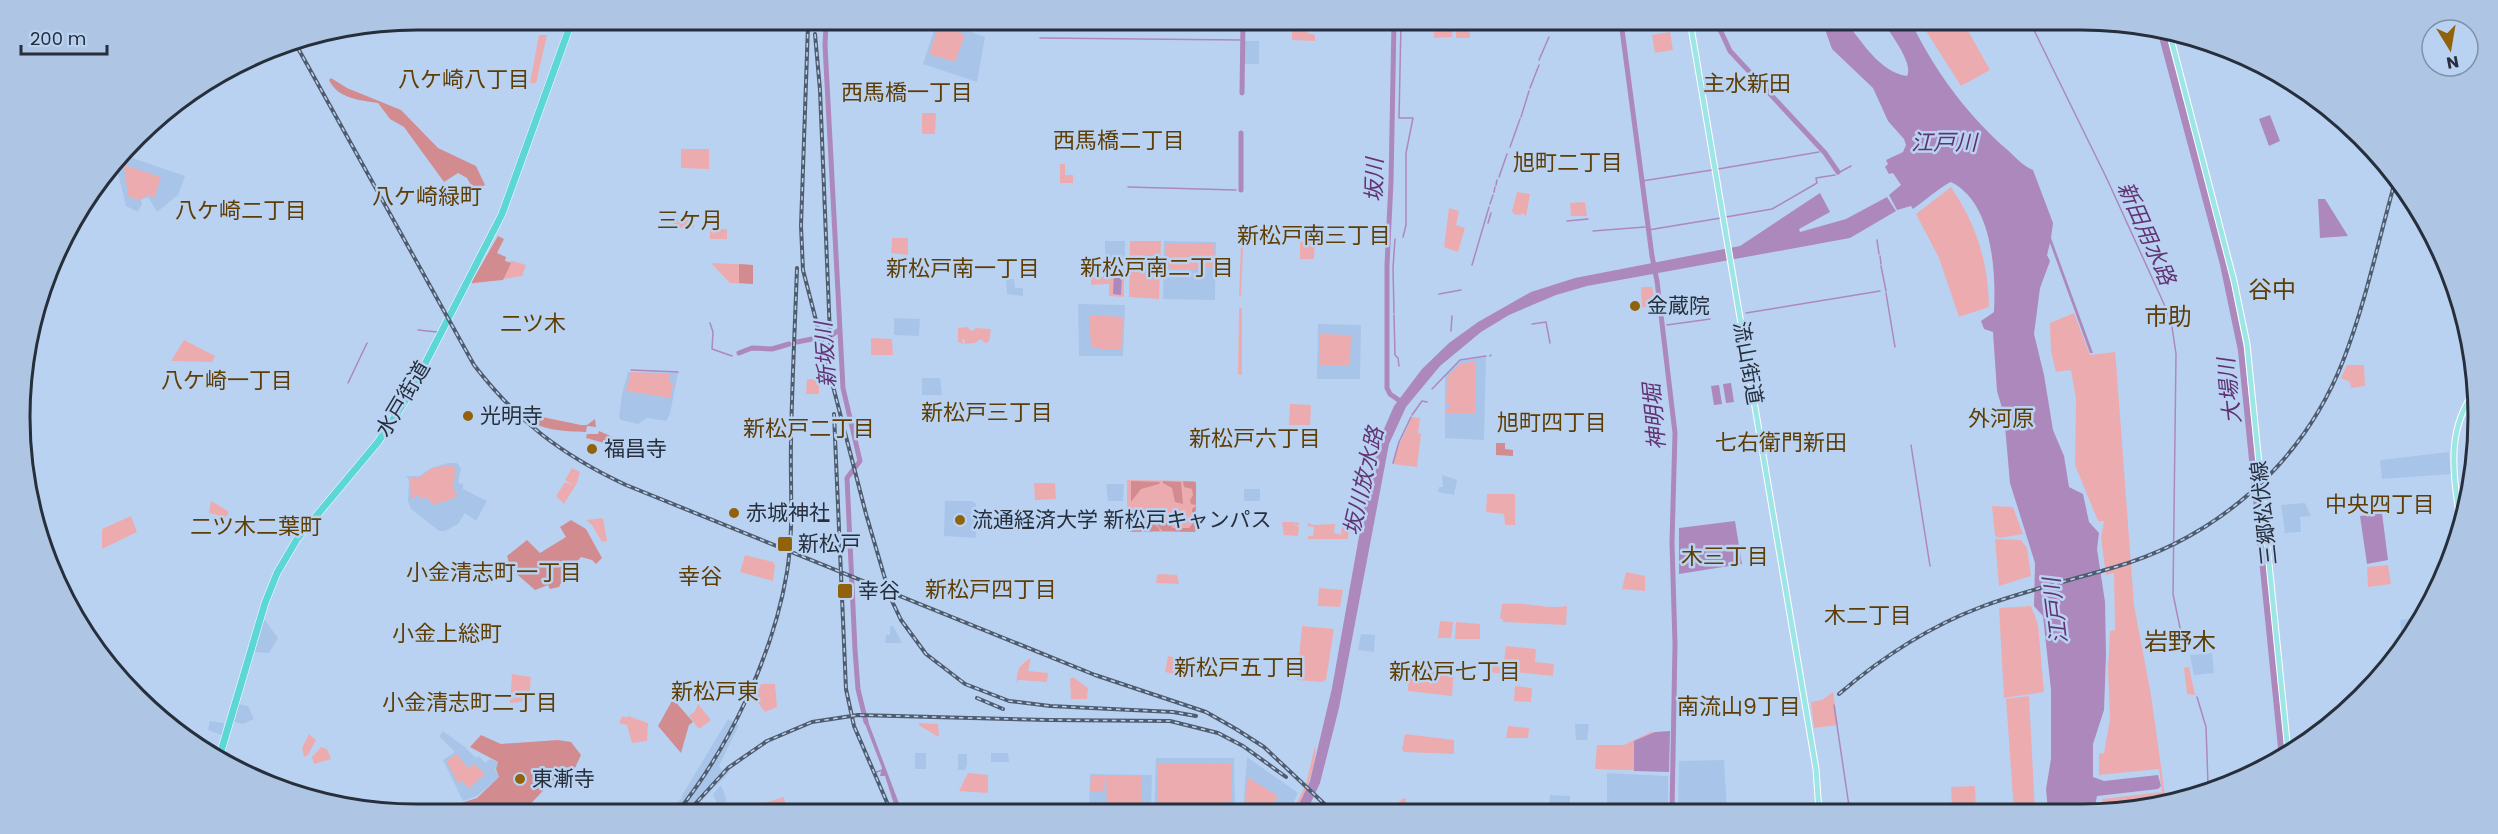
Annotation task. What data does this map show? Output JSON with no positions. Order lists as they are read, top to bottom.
{
  "streets": {
    "highway": ["水戸街道"],
    "main road": ["流山街道", "三郷松伏線"]
  },
  "districts": [
    "八ケ崎八丁目",
    "主水新田",
    "西馬橋一丁目",
    "西馬橋二丁目",
    "旭町二丁目",
    "八ケ崎緑町",
    "八ケ崎二丁目",
    "三ケ月",
    "新松戸南三丁目",
    "新松戸南二丁目",
    "新松戸南一丁目",
    "谷中",
    "市助",
    "二ツ木",
    "八ケ崎一丁目",
    "新松戸三丁目",
    "外河原",
    "旭町四丁目",
    "新松戸二丁目",
    "新松戸六丁目",
    "七右衛門新田",
    "中央四丁目",
    "二ツ木二葉町",
    "木三丁目",
    "小金清志町一丁目",
    "幸谷",
    "新松戸四丁目",
    "木二丁目",
    "小金上総町",
    "岩野木",
    "新松戸五丁目",
    "新松戸七丁目",
    "新松戸東",
    "小金清志町二丁目",
    "南流山9丁目"
  ],
  "water": [
    "江戸川",
    "坂川",
    "新田用水路",
    "新坂川",
    "大場川",
    "神明堀",
    "坂川放水路"
  ],
  "places": {
    "other": [
      "金蔵院",
      "光明寺",
      "福昌寺",
      "赤城神社",
      "流通経済大学 新松戸キャンパス",
      "東漸寺"
    ],
    "transit": ["新松戸", "幸谷"]
  },
  "scale_bar": "200 m",
  "north": "bottom"
}
